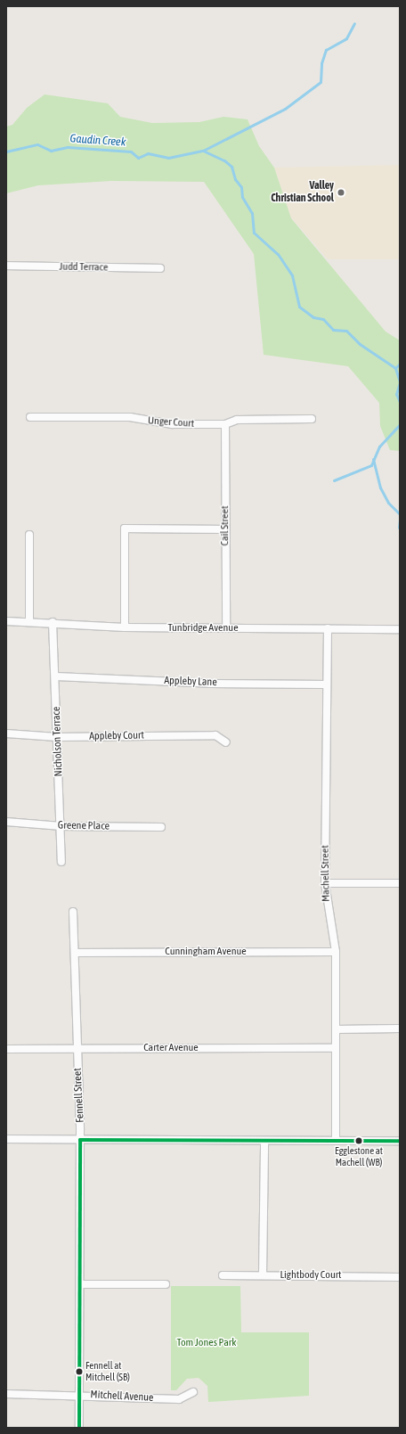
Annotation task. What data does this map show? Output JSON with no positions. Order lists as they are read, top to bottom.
{
  "streets": {
    "street": [
      "Judd Terrace",
      "Unger Court",
      "Cail Street",
      "Tunbridge Avenue",
      "Appleby Lane",
      "Appleby Court",
      "Nicholson Terrace",
      "Greene Place",
      "Machell Street",
      "Cunningham Avenue",
      "Carter Avenue",
      "Fennell Street",
      "Lightbody Court",
      "Mitchell Avenue"
    ]
  },
  "crossings": [
    ["Unger Court", "Cail Street"],
    ["Cail Street", "Tunbridge Avenue"],
    ["Tunbridge Avenue", "Nicholson Terrace"],
    ["Tunbridge Avenue", "Machell Street"],
    ["Appleby Lane", "Nicholson Terrace"],
    ["Appleby Lane", "Machell Street"],
    ["Appleby Court", "Nicholson Terrace"],
    ["Nicholson Terrace", "Greene Place"],
    ["Machell Street", "Cunningham Avenue"],
    ["Machell Street", "Carter Avenue"],
    ["Cunningham Avenue", "Fennell Street"],
    ["Carter Avenue", "Fennell Street"],
    ["Fennell Street", "Mitchell Avenue"]
  ],
  "water": ["Gaudin Creek"],
  "parks": ["Tom Jones Park"],
  "places": ["Valley Christian School", "Egglestone at Machell (WB)", "Fennell at Mitchell (SB)"]
}
